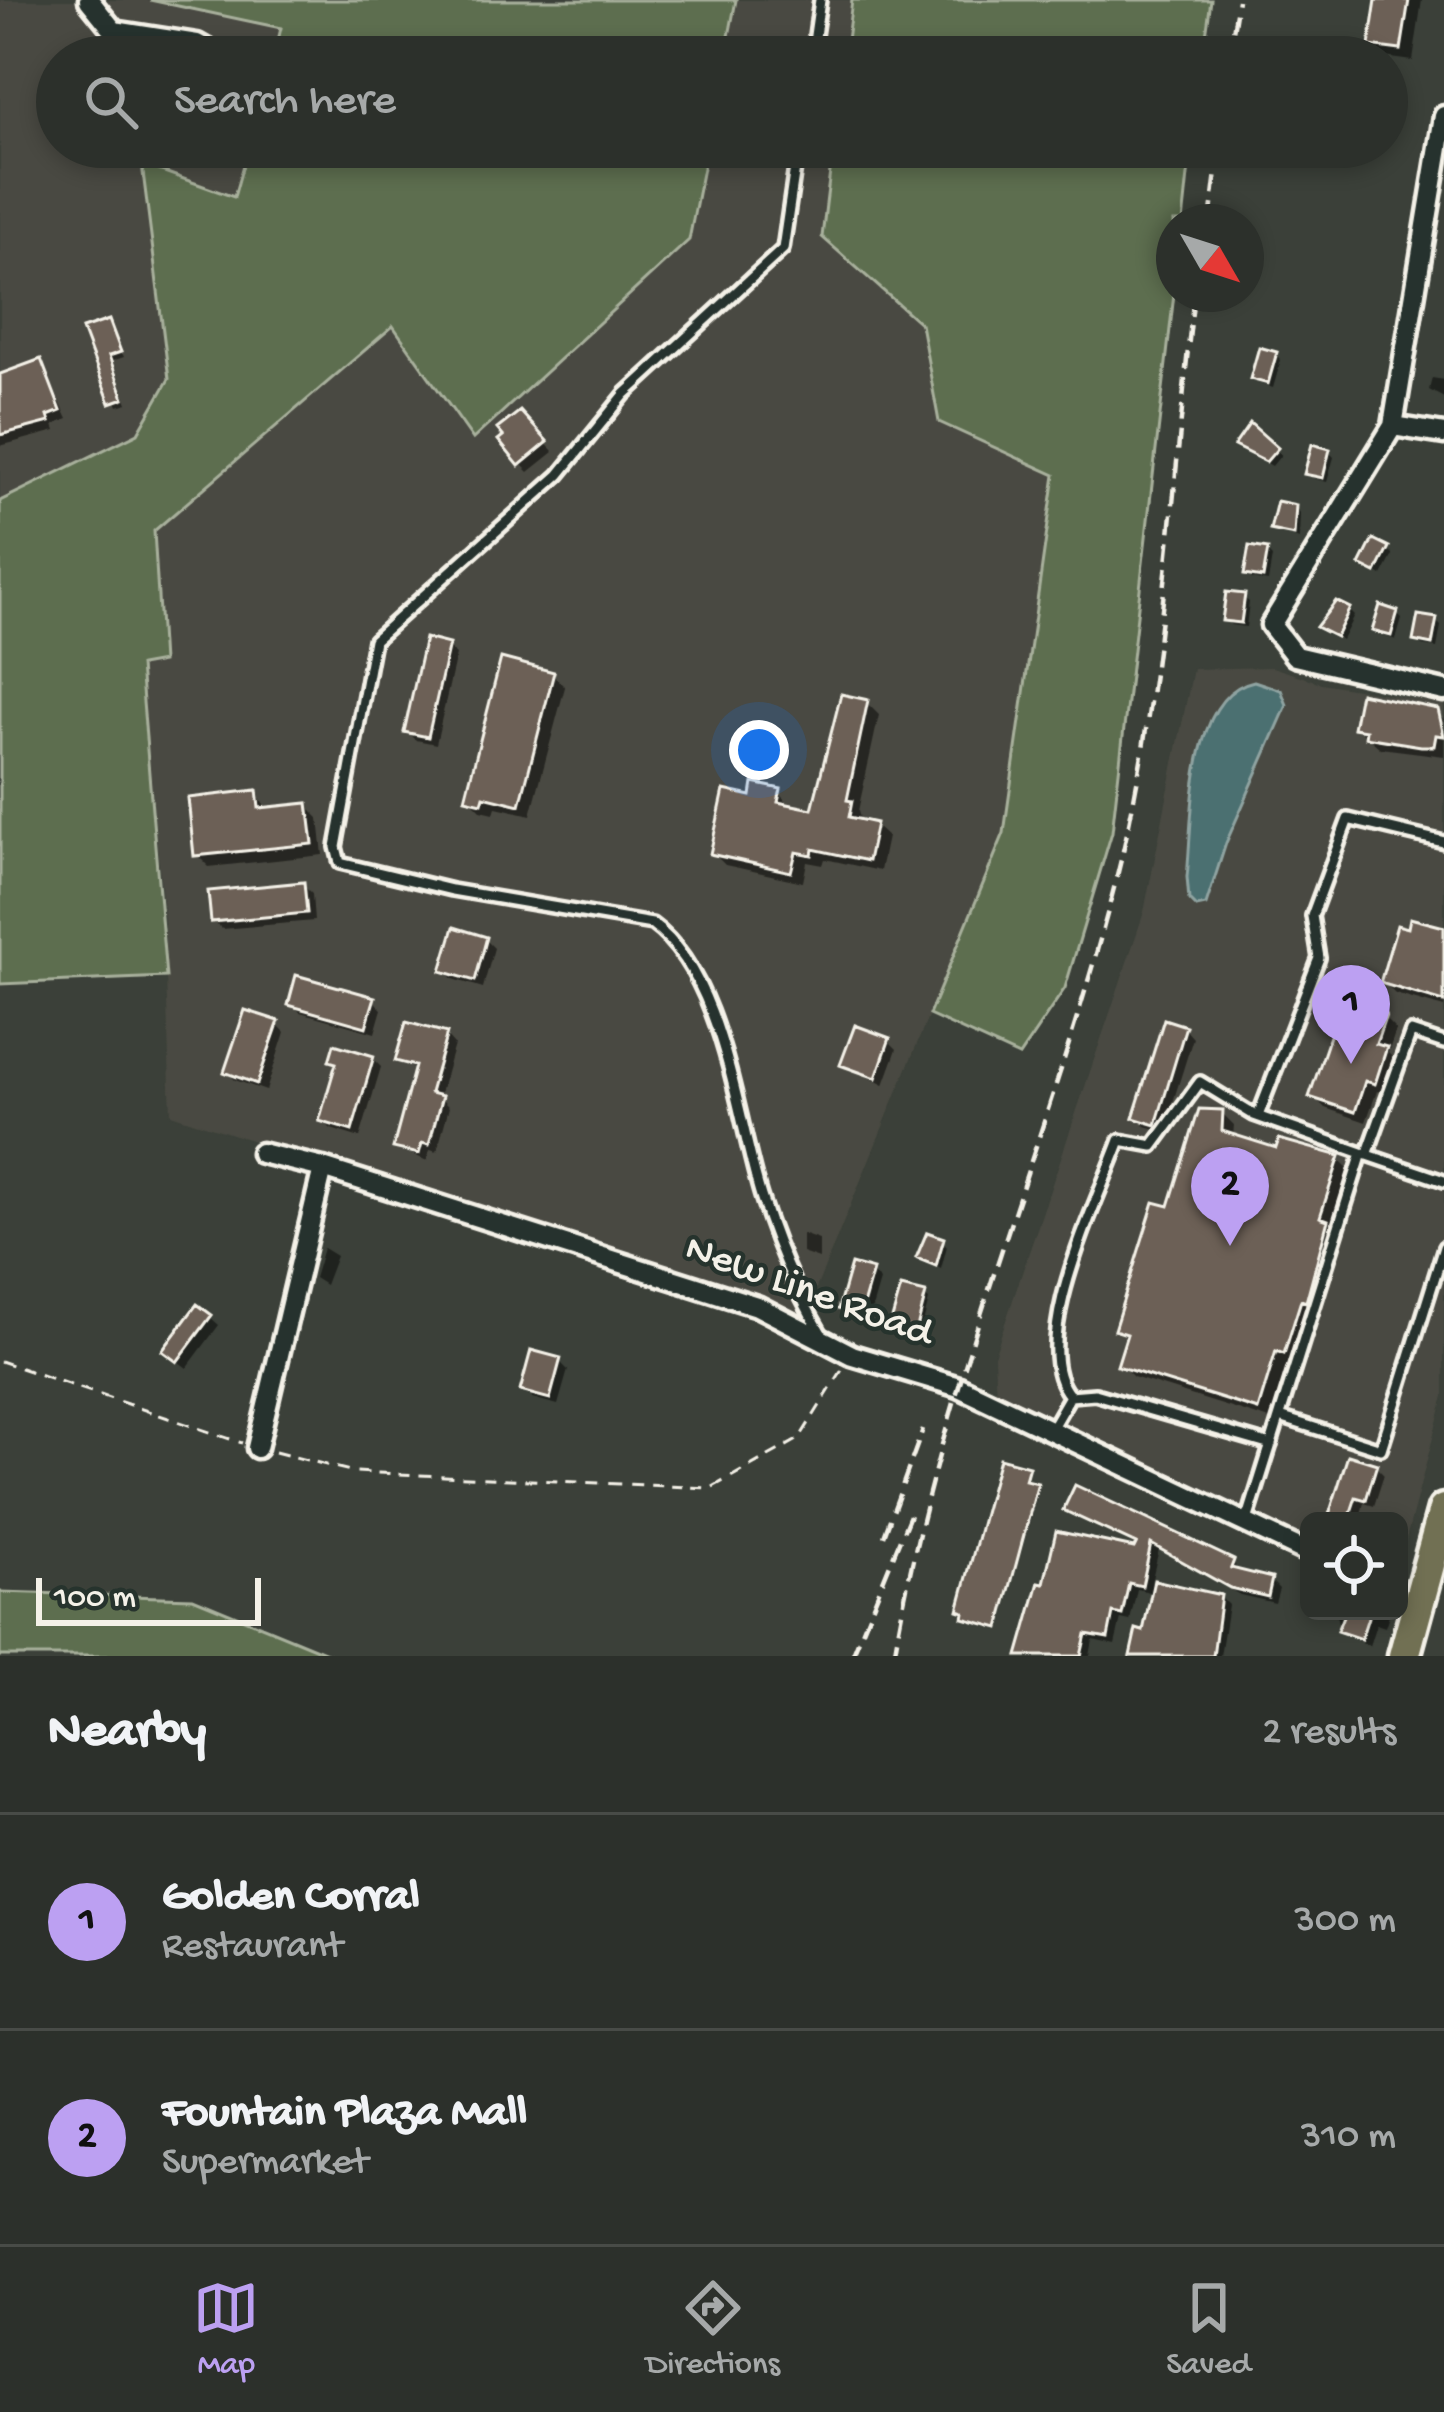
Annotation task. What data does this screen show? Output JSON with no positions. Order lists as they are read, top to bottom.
{
  "streets": {
    "street": ["New Line Road"]
  },
  "scale_bar": "100 m",
  "north": "bottom right",
  "page": {
    "search": "Search here",
    "pins": ["1", "2"],
    "scale": "100 m",
    "heading": ["Nearby", "2 results"],
    "list": [
      {
        "mark": "1",
        "name": "Golden Corral",
        "note": "Restaurant",
        "value": "300 m"
      },
      {
        "mark": "2",
        "name": "Fountain Plaza Mall",
        "note": "Supermarket",
        "value": "310 m"
      }
    ],
    "nav": ["Map", "Directions", "Saved"]
  }
}
